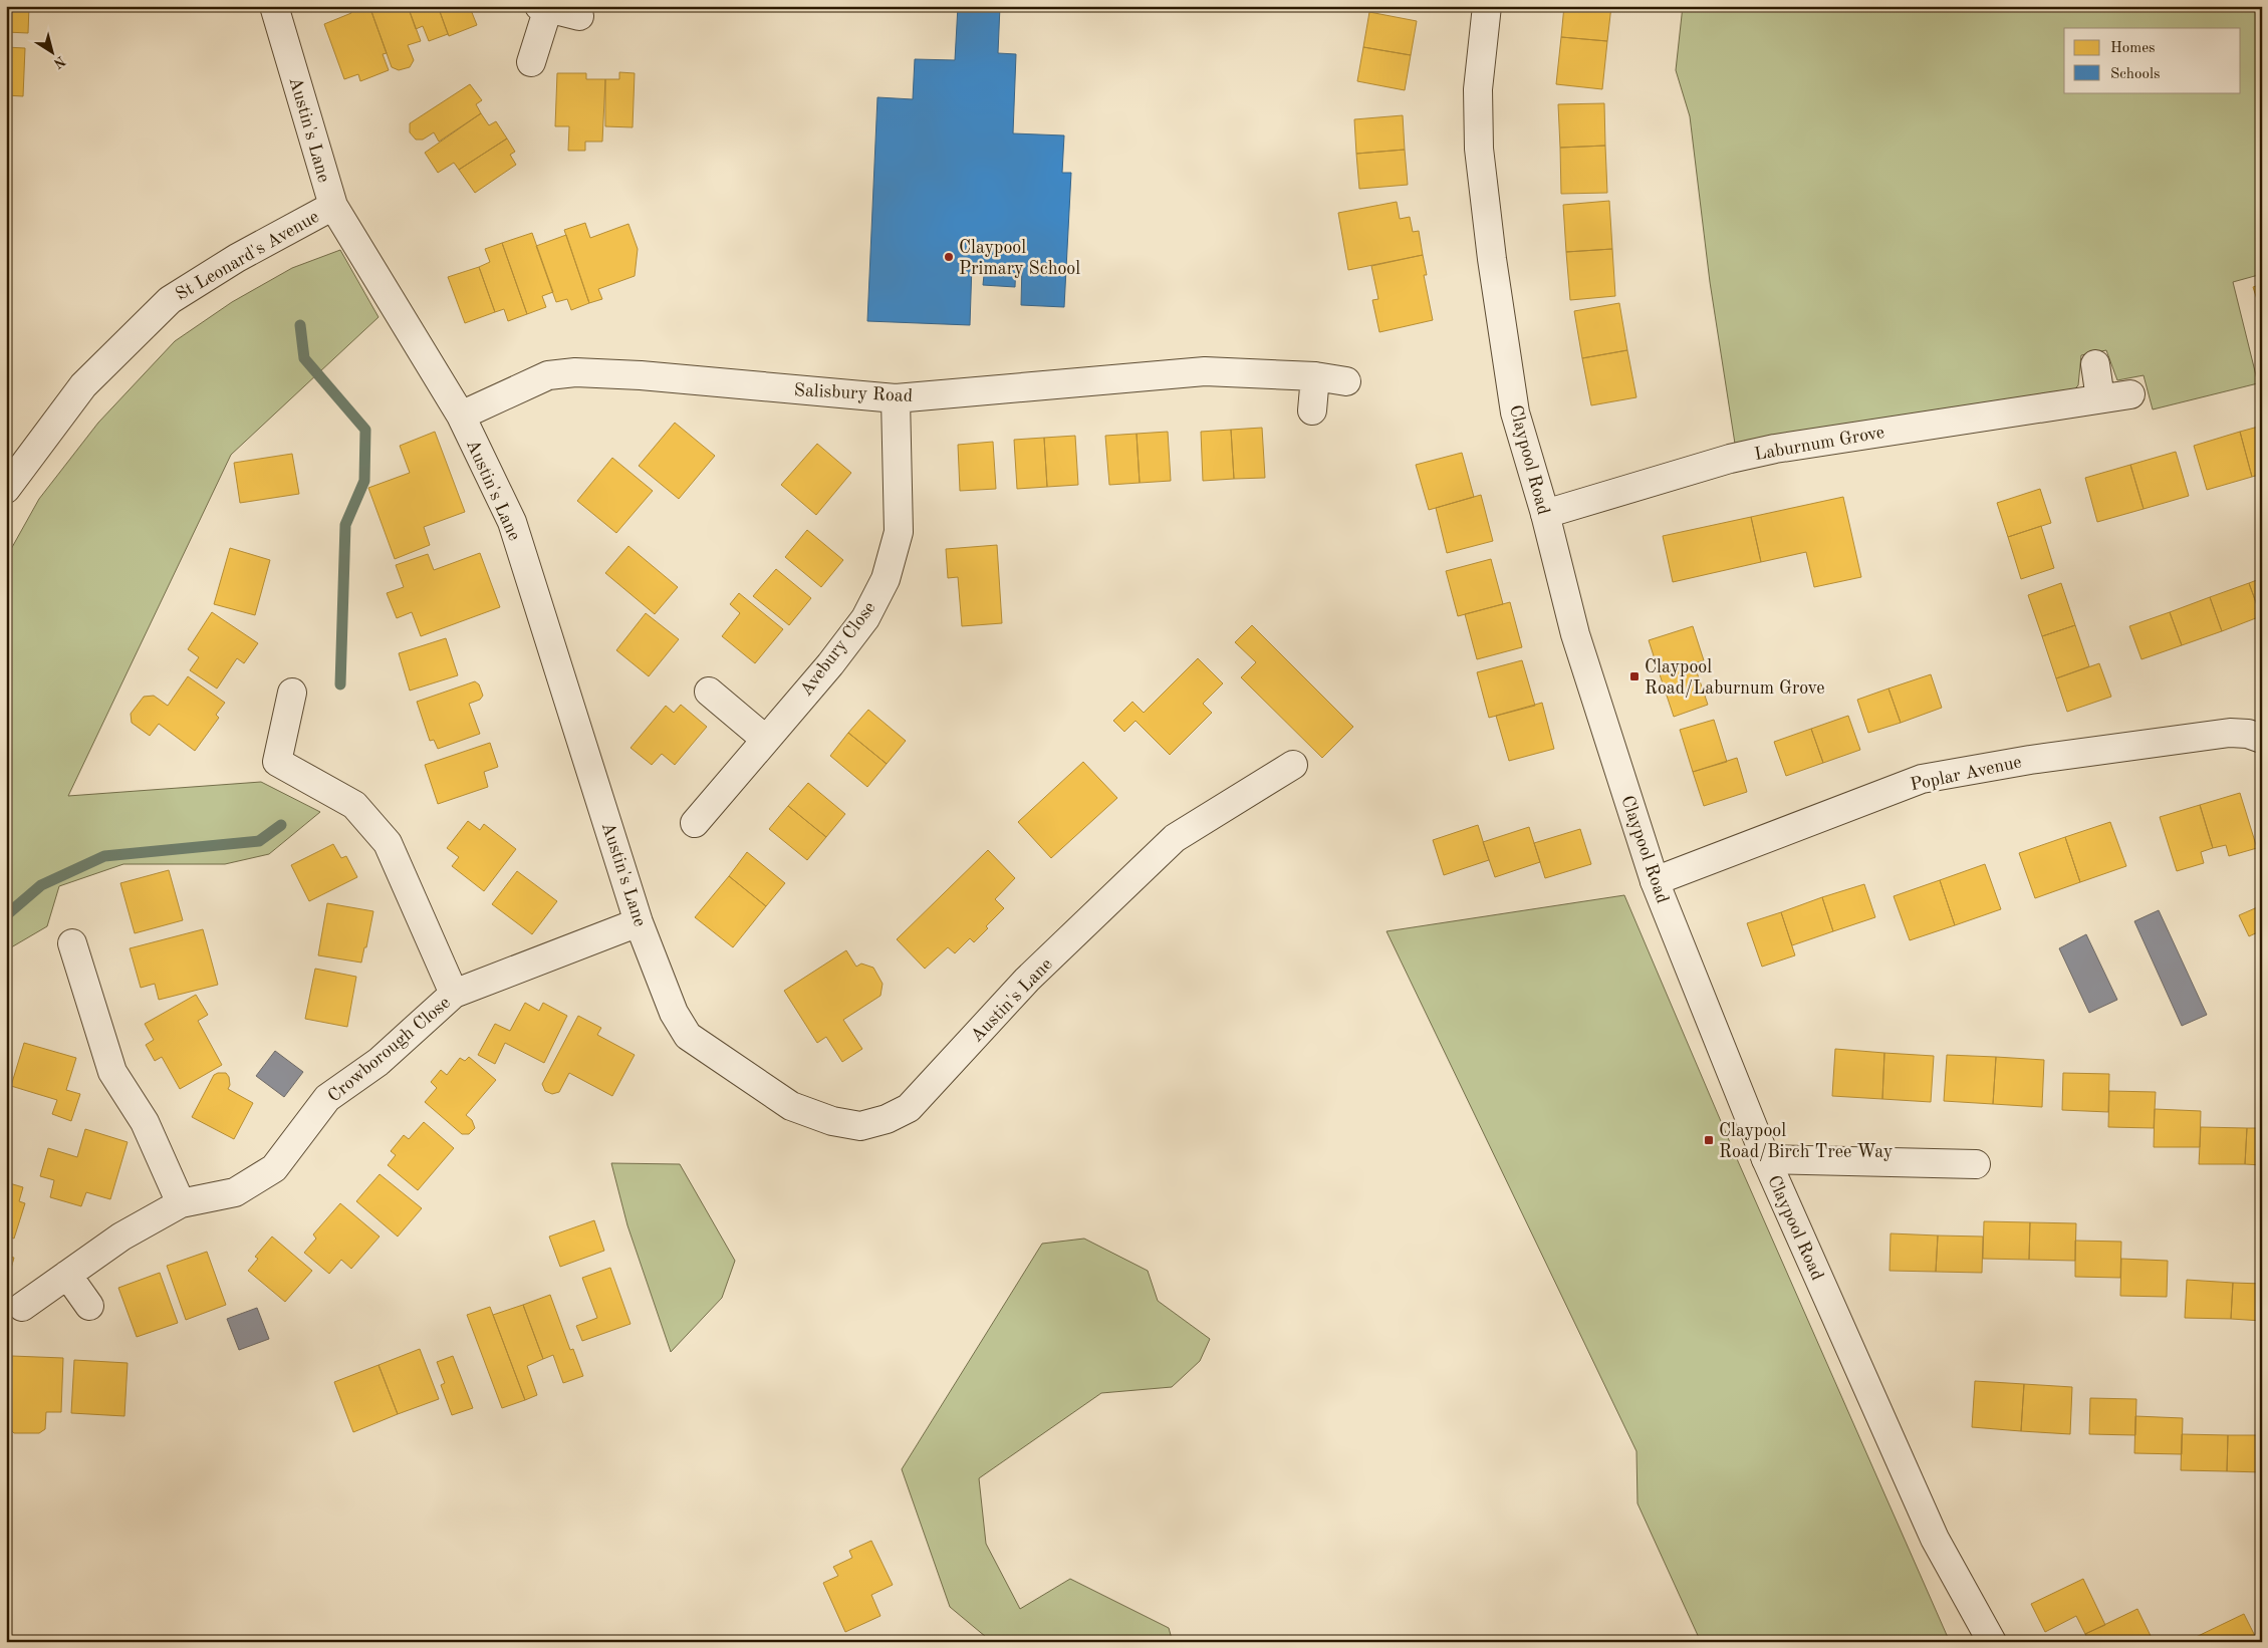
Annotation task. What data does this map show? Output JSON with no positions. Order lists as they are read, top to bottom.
{
  "streets": {
    "street": [
      "Austin's Lane",
      "St Leonard's Avenue",
      "Salisbury Road",
      "Laburnum Grove",
      "Claypool Road",
      "Avebury Close",
      "Poplar Avenue",
      "Crowborough Close"
    ]
  },
  "crossings": [
    ["Austin's Lane", "St Leonard's Avenue"],
    ["Austin's Lane", "Salisbury Road"],
    ["Austin's Lane", "Crowborough Close"],
    ["Salisbury Road", "Avebury Close"],
    ["Laburnum Grove", "Claypool Road"],
    ["Claypool Road", "Poplar Avenue"]
  ],
  "places": {
    "other": ["Claypool Primary School"],
    "transit": ["Claypool Road/Laburnum Grove", "Claypool Road/Birch Tree Way"]
  },
  "legend": ["Homes", "Schools"],
  "north": "bottom right"
}
